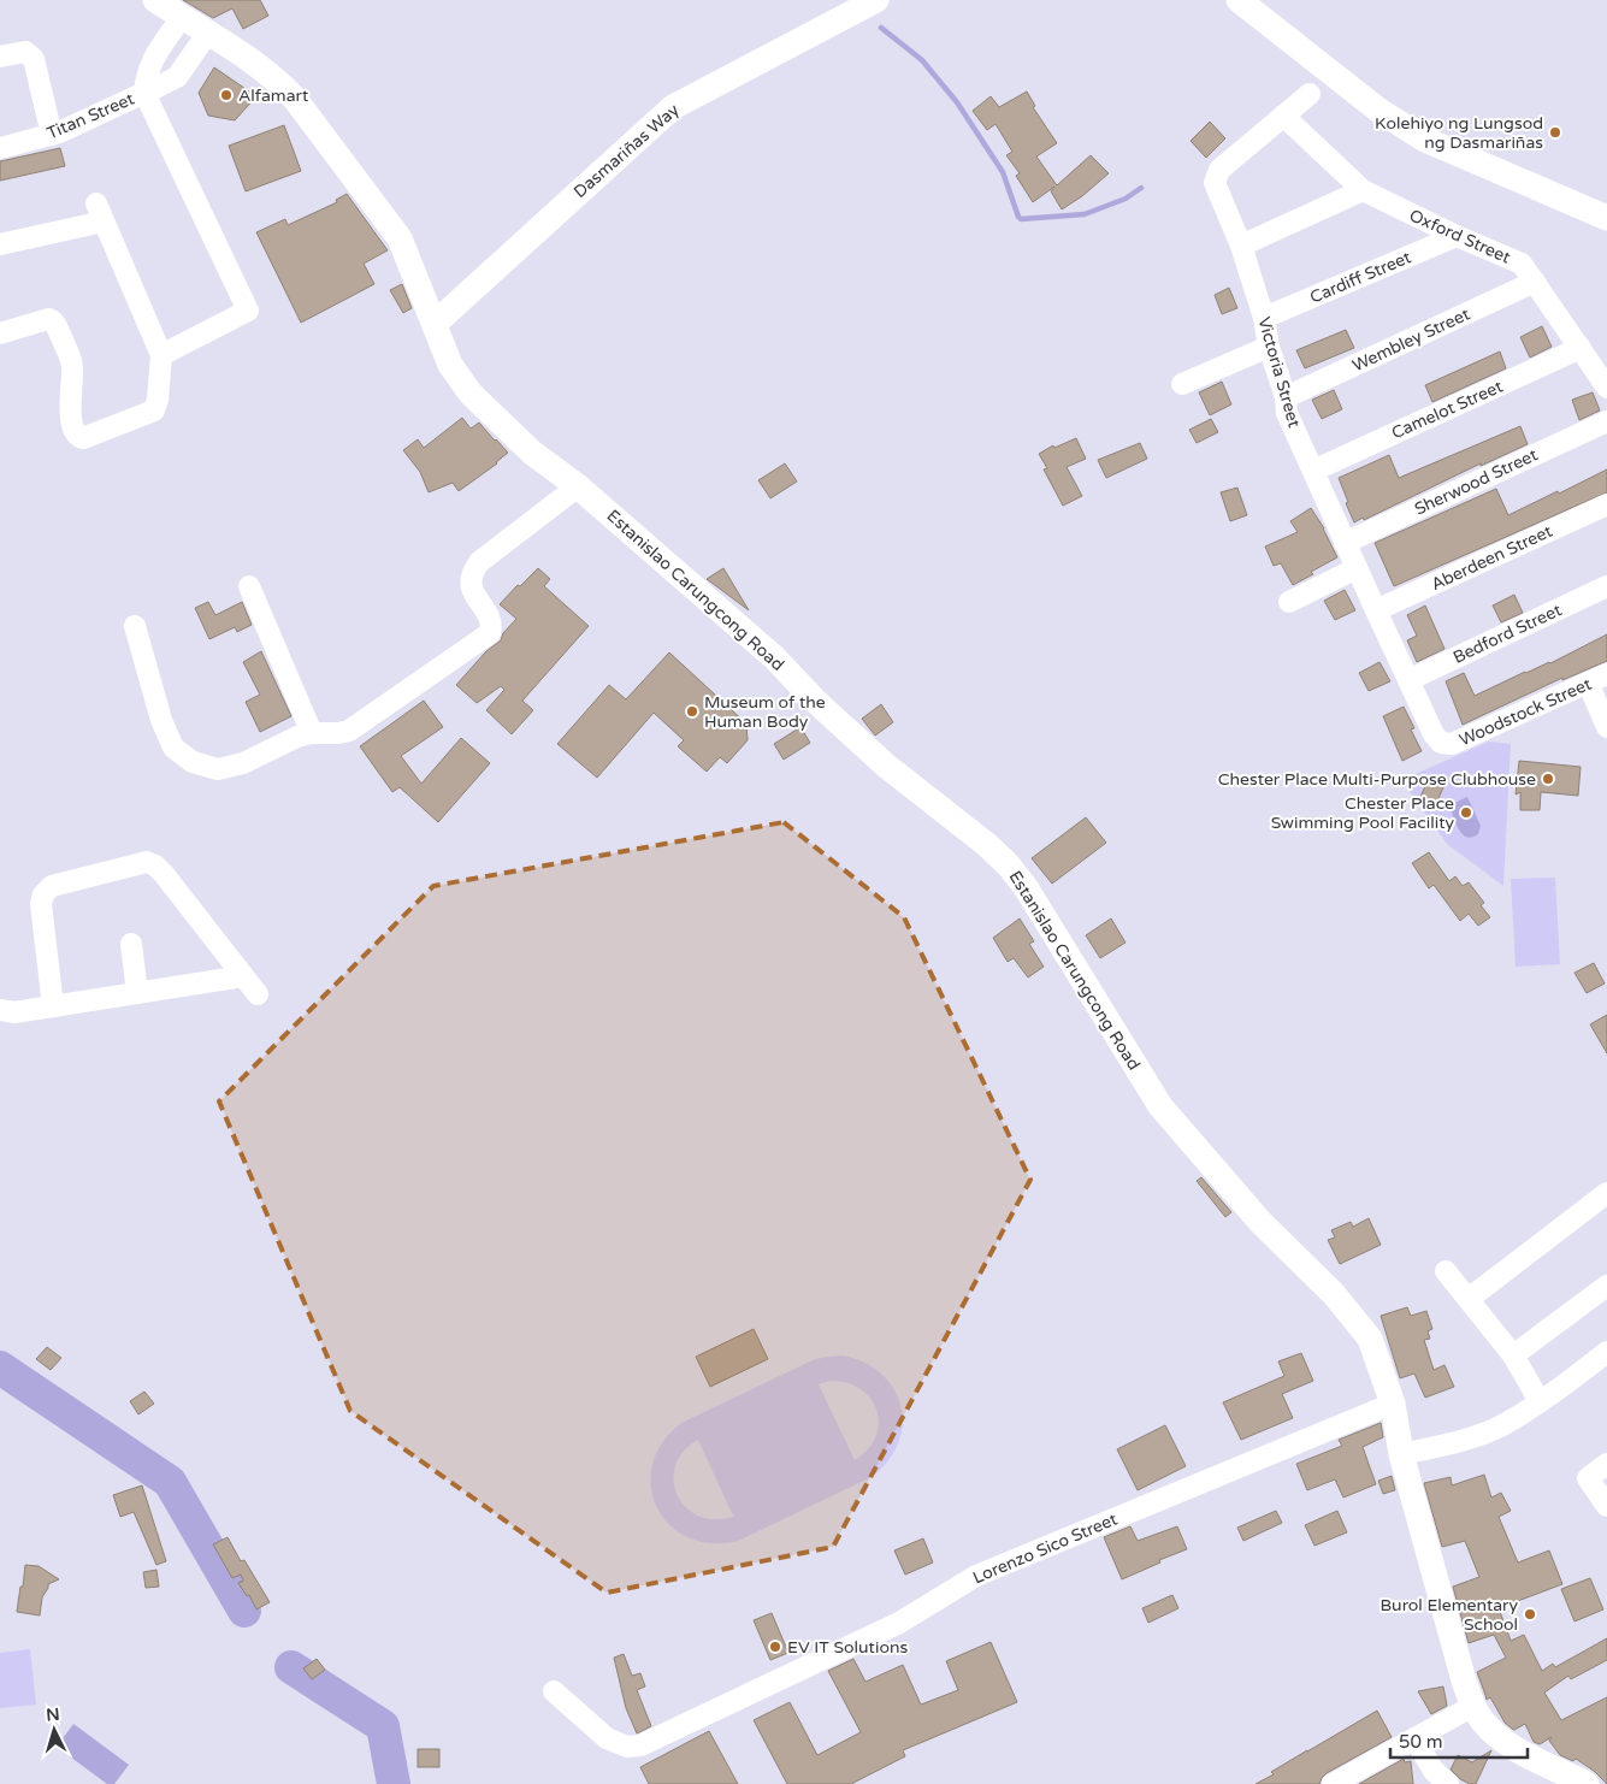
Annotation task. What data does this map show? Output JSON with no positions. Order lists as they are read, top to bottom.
{
  "streets": {
    "street": [
      "Titan Street",
      "Dasmariñas Way",
      "Oxford Street",
      "Cardiff Street",
      "Wembley Street",
      "Victoria Street",
      "Camelot Street",
      "Sherwood Street",
      "Aberdeen Street",
      "Estanislao Carungcong Road",
      "Bedford Street",
      "Woodstock Street",
      "Lorenzo Sico Street"
    ]
  },
  "crossings": [
    ["Titan Street", "Estanislao Carungcong Road"],
    ["Dasmariñas Way", "Estanislao Carungcong Road"],
    ["Oxford Street", "Cardiff Street"],
    ["Oxford Street", "Wembley Street"],
    ["Oxford Street", "Victoria Street"],
    ["Oxford Street", "Camelot Street"],
    ["Cardiff Street", "Victoria Street"],
    ["Wembley Street", "Victoria Street"],
    ["Victoria Street", "Camelot Street"],
    ["Victoria Street", "Sherwood Street"],
    ["Victoria Street", "Aberdeen Street"],
    ["Victoria Street", "Bedford Street"],
    ["Victoria Street", "Woodstock Street"],
    ["Estanislao Carungcong Road", "Lorenzo Sico Street"]
  ],
  "places": [
    "Alfamart",
    "Kolehiyo ng Lungsod ng Dasmariñas",
    "Museum of the Human Body",
    "Chester Place Multi-Purpose Clubhouse",
    "Chester Place Swimming Pool Facility",
    "Burol Elementary School",
    "EV IT Solutions"
  ],
  "scale_bar": "50 m",
  "north": "top"
}
